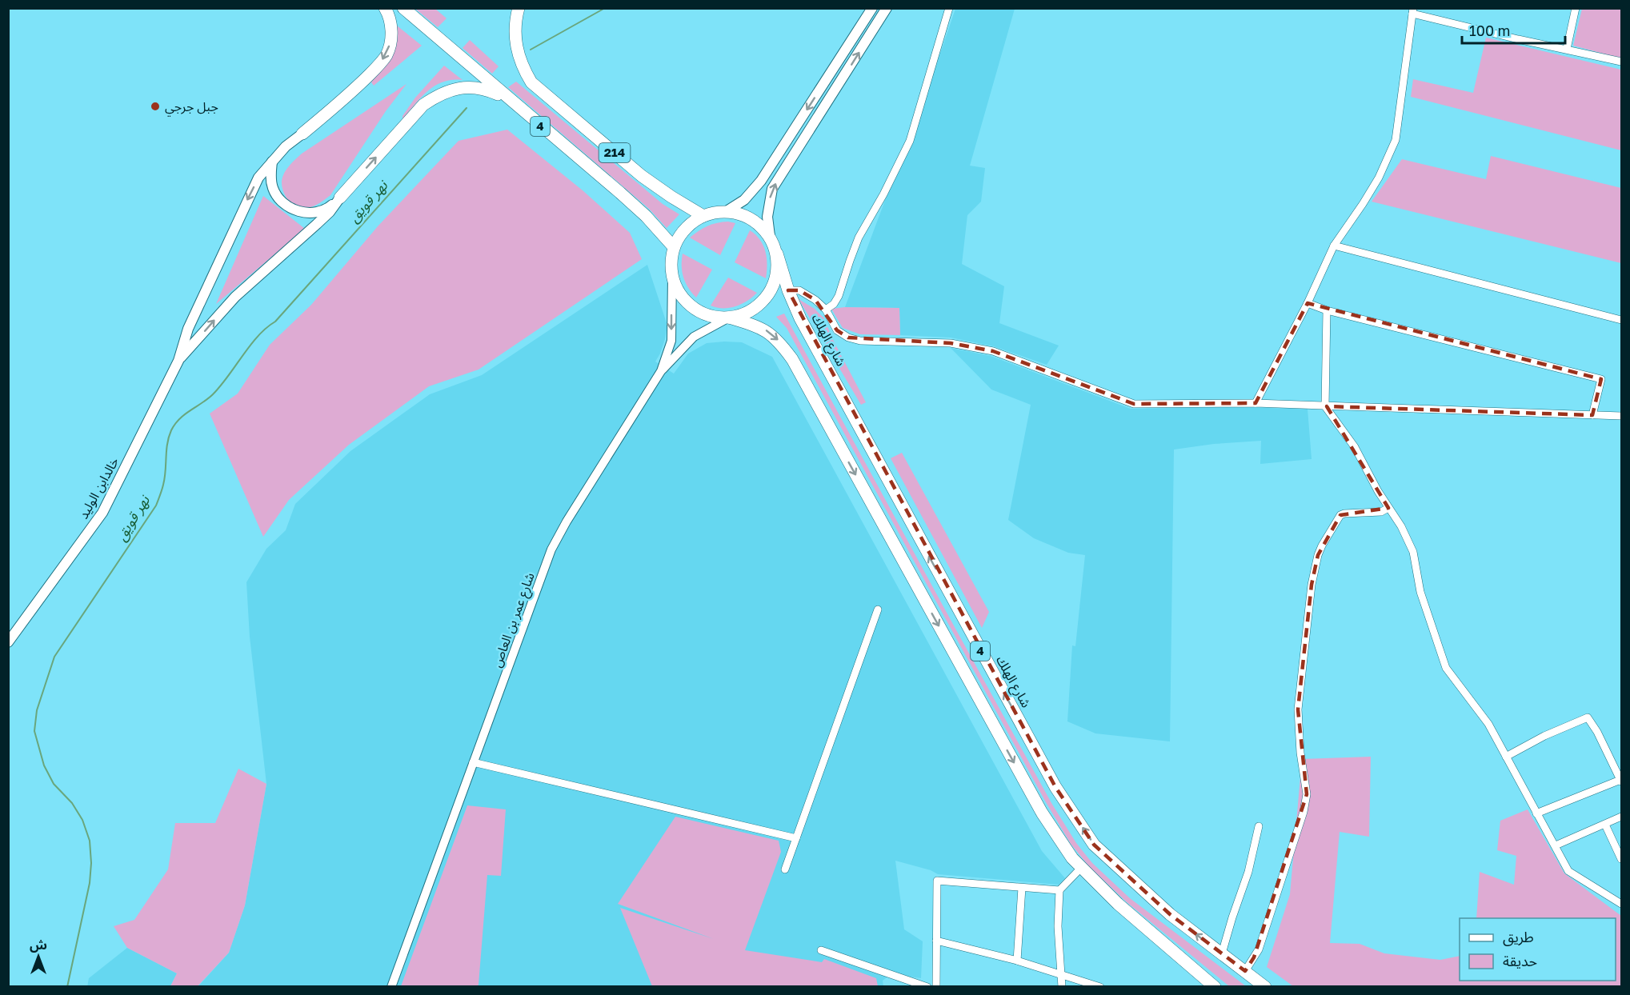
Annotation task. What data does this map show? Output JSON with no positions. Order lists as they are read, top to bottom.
{
  "streets": {
    "highway": ["4", "214", "شارع الهلك"],
    "main road": ["خالدابن الوليد"],
    "street": ["شارع عمر بن العاص"]
  },
  "crossings": [
    ["4", "214"],
    ["4", "شارع الهلك"],
    ["4", "شارع عمر بن العاص"],
    ["214", "شارع الهلك"],
    ["214", "شارع عمر بن العاص"],
    ["شارع الهلك", "شارع عمر بن العاص"]
  ],
  "water": ["نهر قويق"],
  "places": ["جبل جرجي"],
  "legend": ["طريق", "حديقة"],
  "scale_bar": "100 m",
  "north": "top"
}
